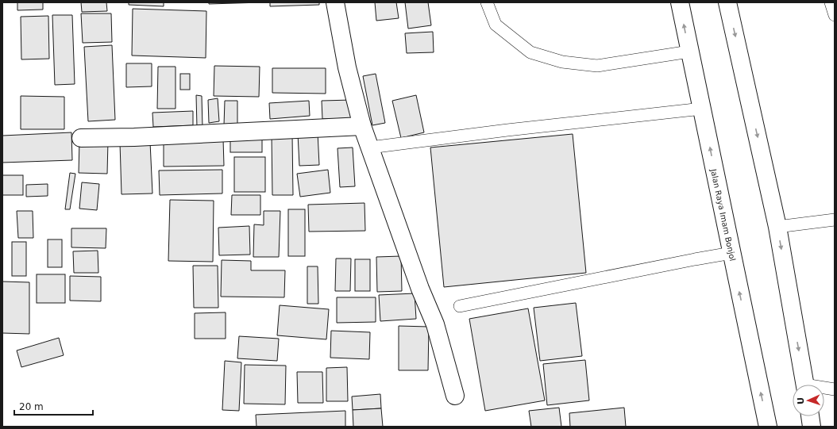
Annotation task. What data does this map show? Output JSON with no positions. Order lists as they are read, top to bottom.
{
  "streets": {
    "main road": ["Jalan Raya Imam Bonjol"]
  },
  "scale_bar": "20 m",
  "north": "left"
}
